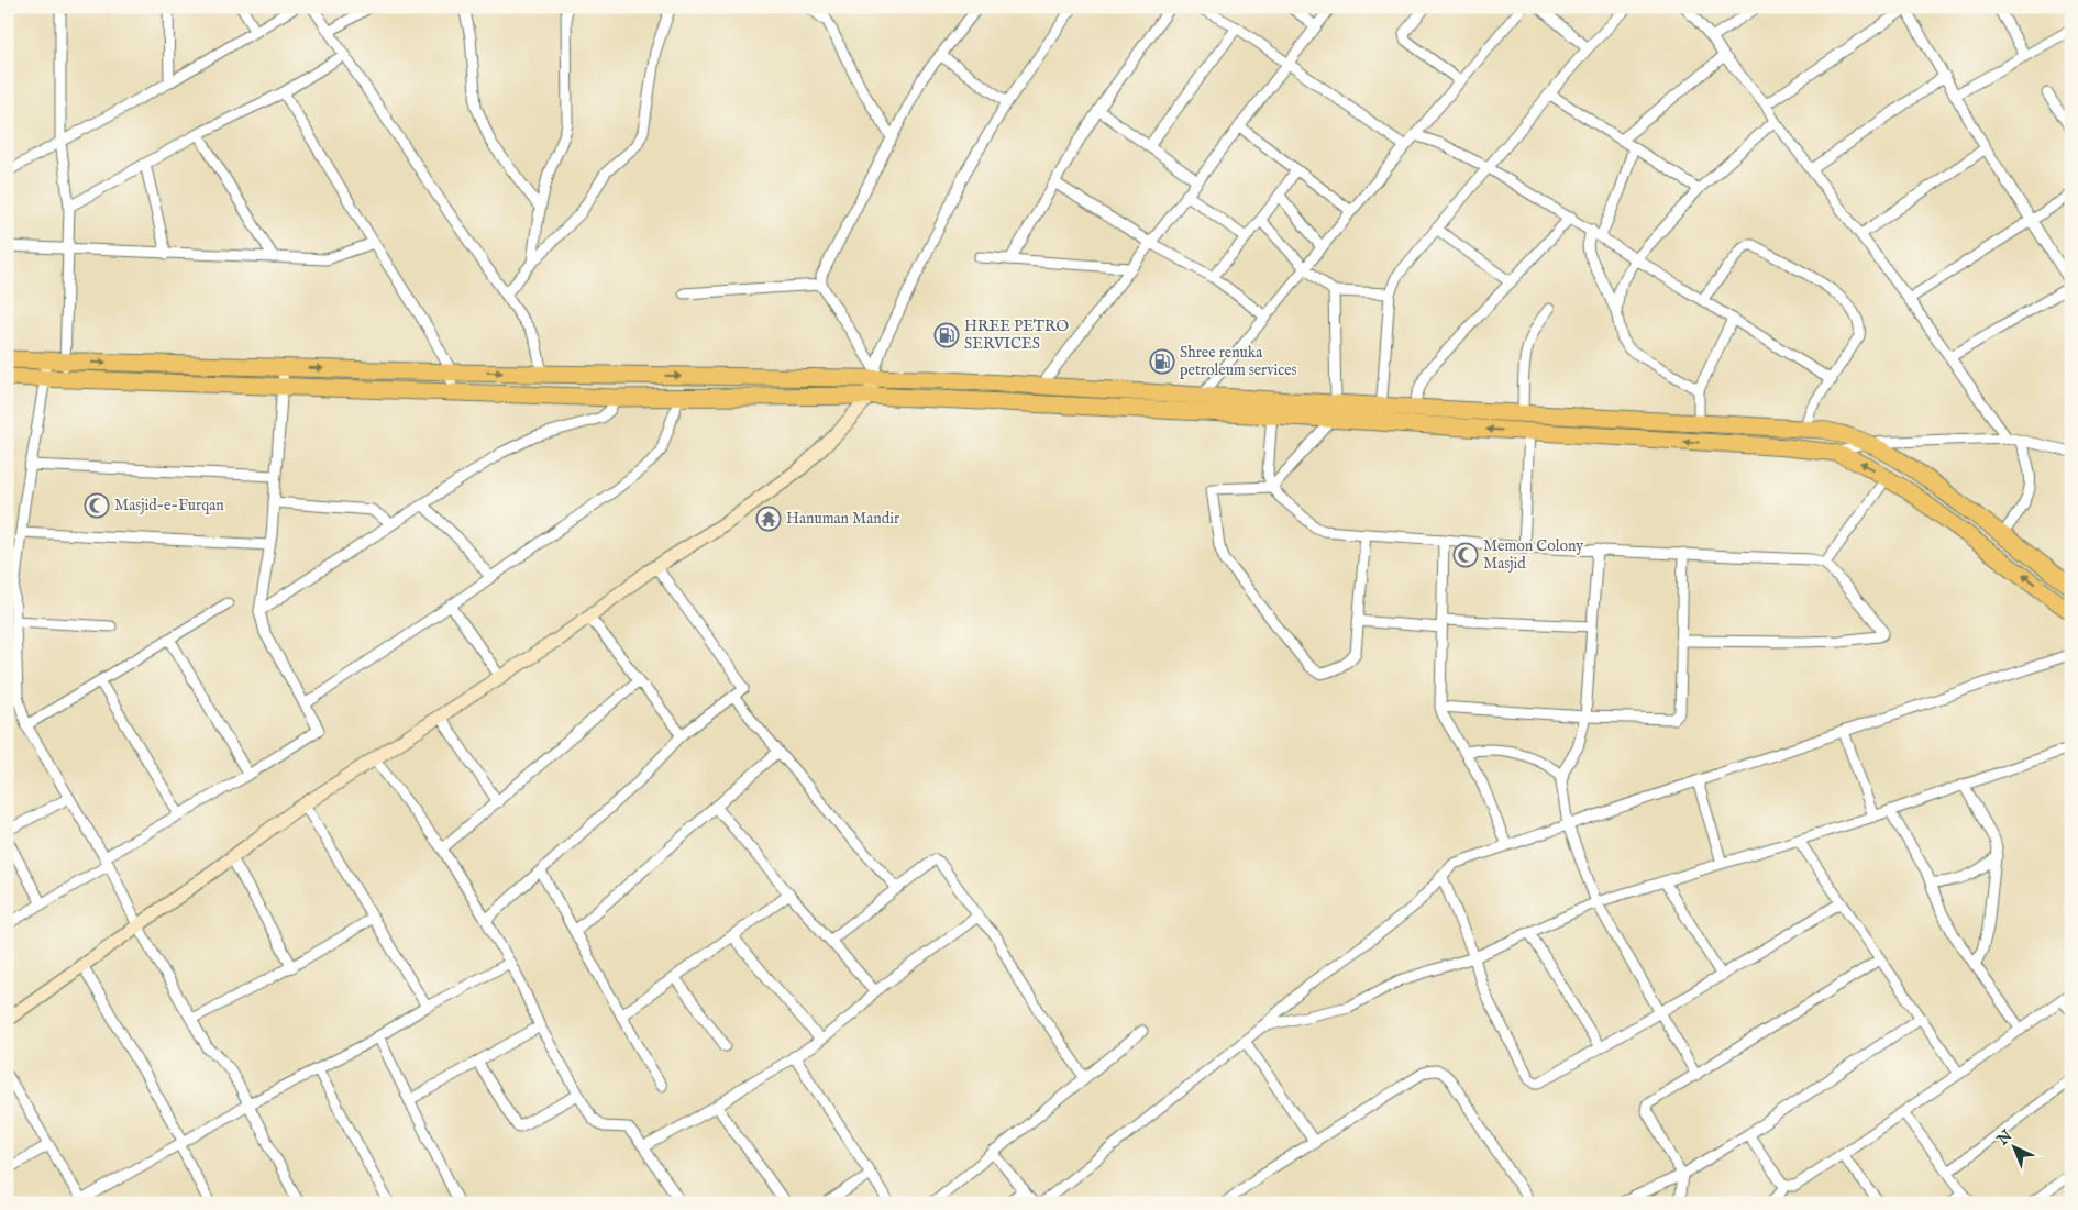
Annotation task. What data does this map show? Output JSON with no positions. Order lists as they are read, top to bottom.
{
  "places": {
    "fuel station": ["HREE PETRO SERVICES", "Shree renuka petroleum services"],
    "mosque": ["Masjid-e-Furqan", "Memon Colony Masjid"],
    "temple": ["Hanuman Mandir"]
  },
  "north": "top left"
}
